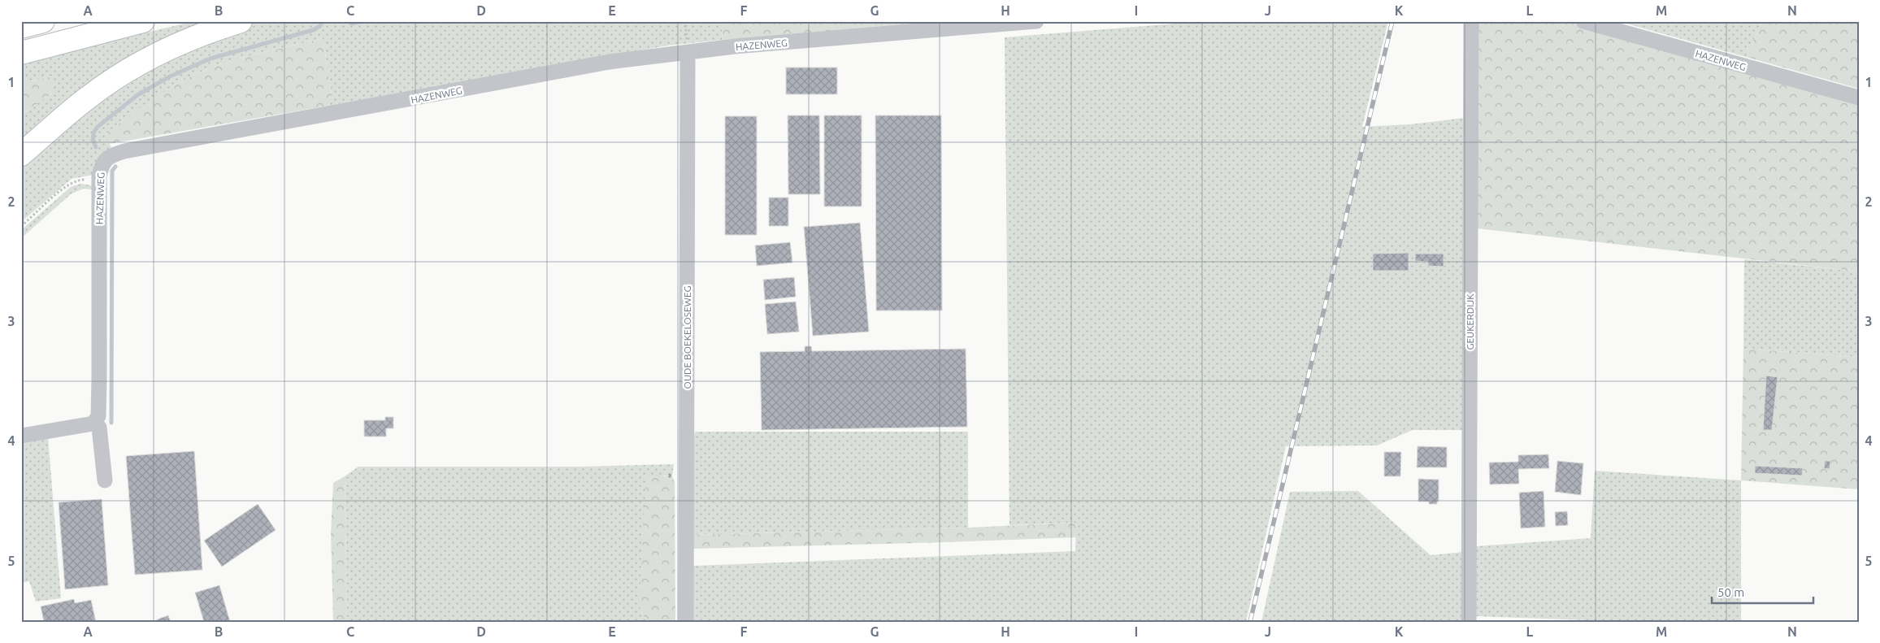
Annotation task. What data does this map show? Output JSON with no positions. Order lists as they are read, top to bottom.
{
  "streets": {
    "street": ["HAZENWEG", "GEUKERDIJK", "OUDE BOEKELOSEWEG"]
  },
  "crossings": [
    ["HAZENWEG", "OUDE BOEKELOSEWEG"]
  ],
  "scale_bar": "50 m",
  "grid": {
    "columns": [
      "A",
      "B",
      "C",
      "D",
      "E",
      "F",
      "G",
      "H",
      "I",
      "J",
      "K",
      "L",
      "M",
      "N"
    ],
    "rows": [
      "1",
      "2",
      "3",
      "4",
      "5"
    ]
  }
}
